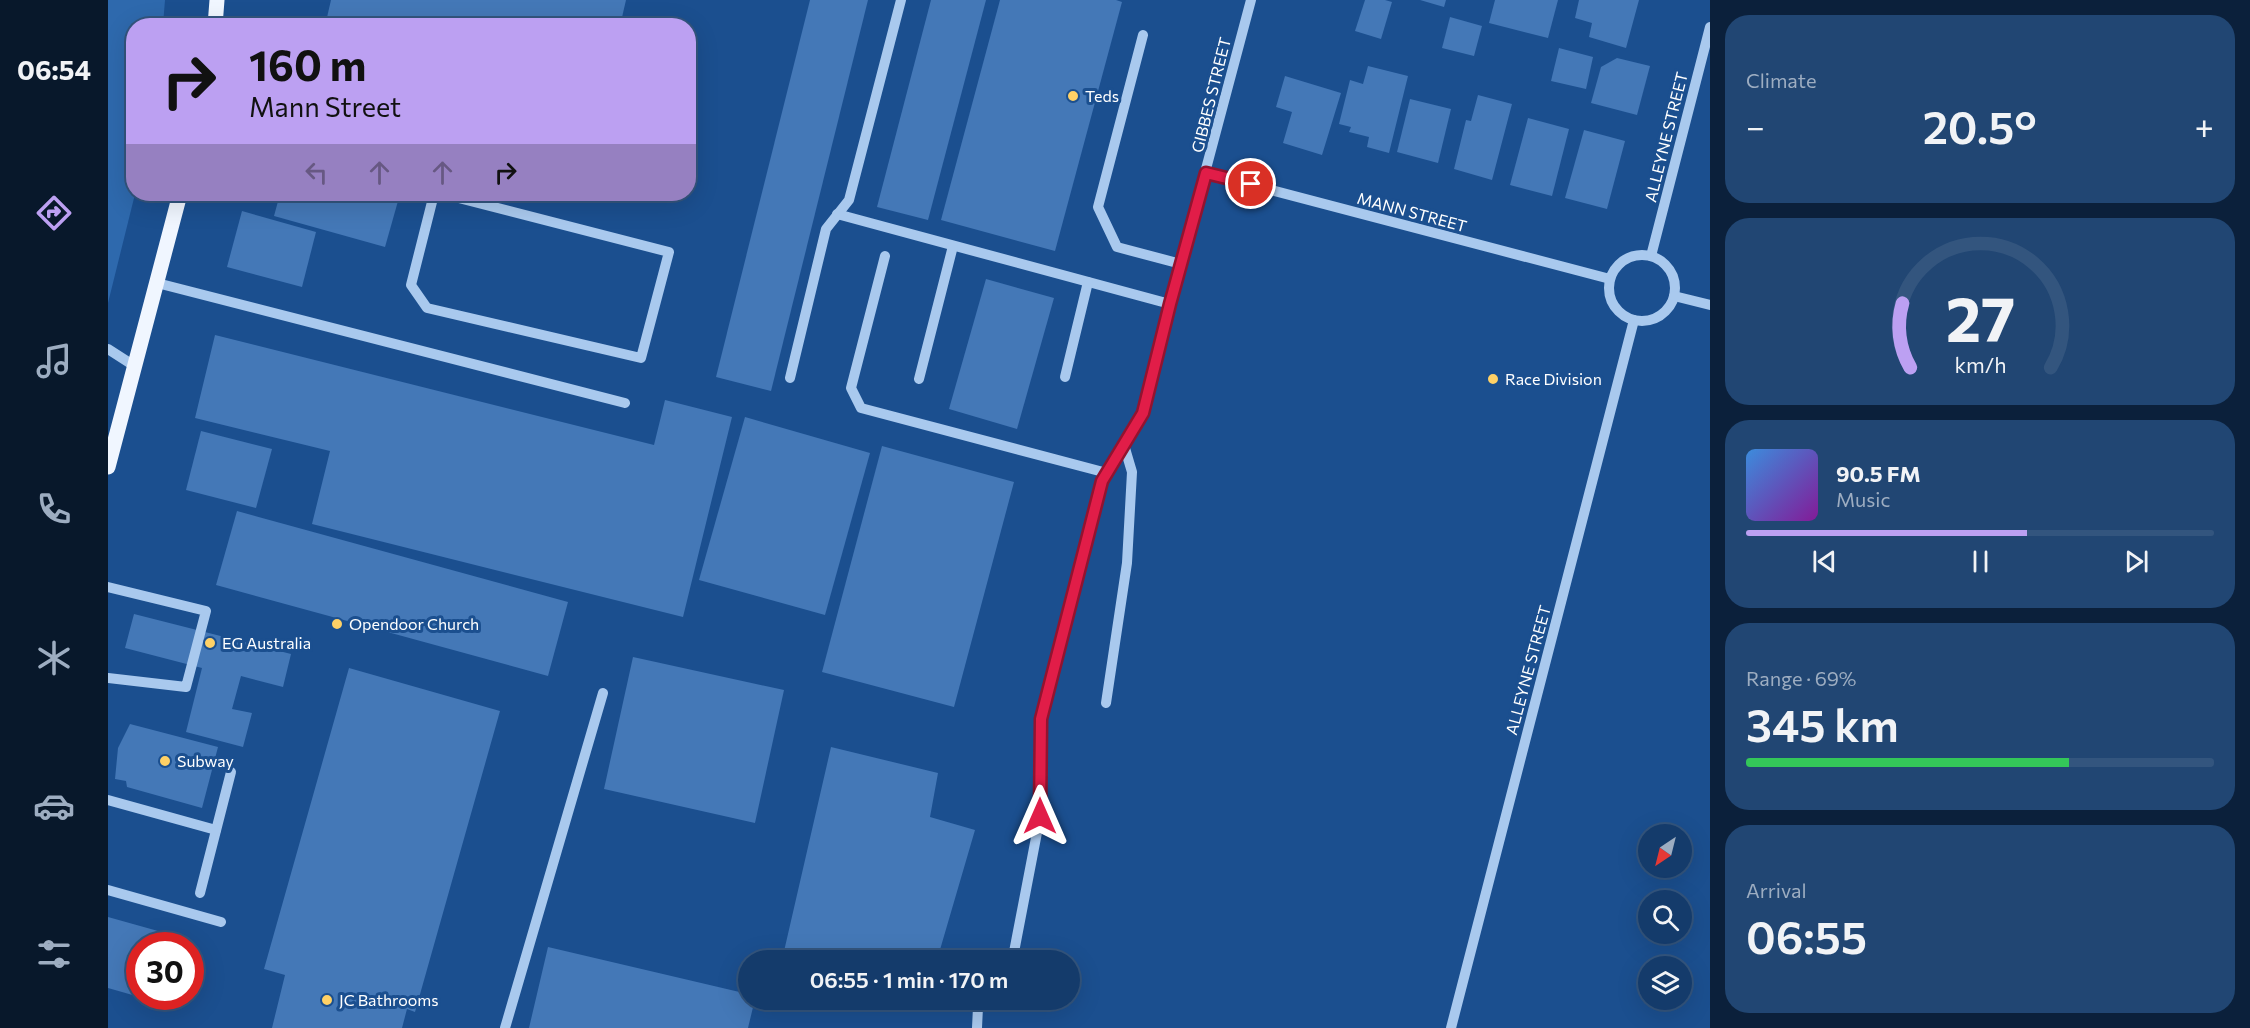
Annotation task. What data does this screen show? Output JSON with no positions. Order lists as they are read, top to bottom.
{
  "streets": {
    "street": ["GIBBES STREET", "ALLEYNE STREET", "MANN STREET"]
  },
  "crossings": [
    ["GIBBES STREET", "MANN STREET"],
    ["ALLEYNE STREET", "MANN STREET"]
  ],
  "places": [
    "Teds",
    "Race Division",
    "Opendoor Church",
    "EG Australia",
    "Subway",
    "JC Bathrooms"
  ],
  "north": "bottom left",
  "page": {
    "tabs": "06:54",
    "tile": [
      "Climate",
      ["Range · 69%", "345 km"],
      ["Arrival", "06:55"]
    ],
    "turn": ["160 m", "Mann Street"],
    "heat": ["−", "20.5°", "+"],
    "song": ["90.5 FM", "Music"],
    "limit": "30",
    "trip": "06:55 · 1 min · 170 m",
    "gauge": ["27", "km/h"]
  }
}
